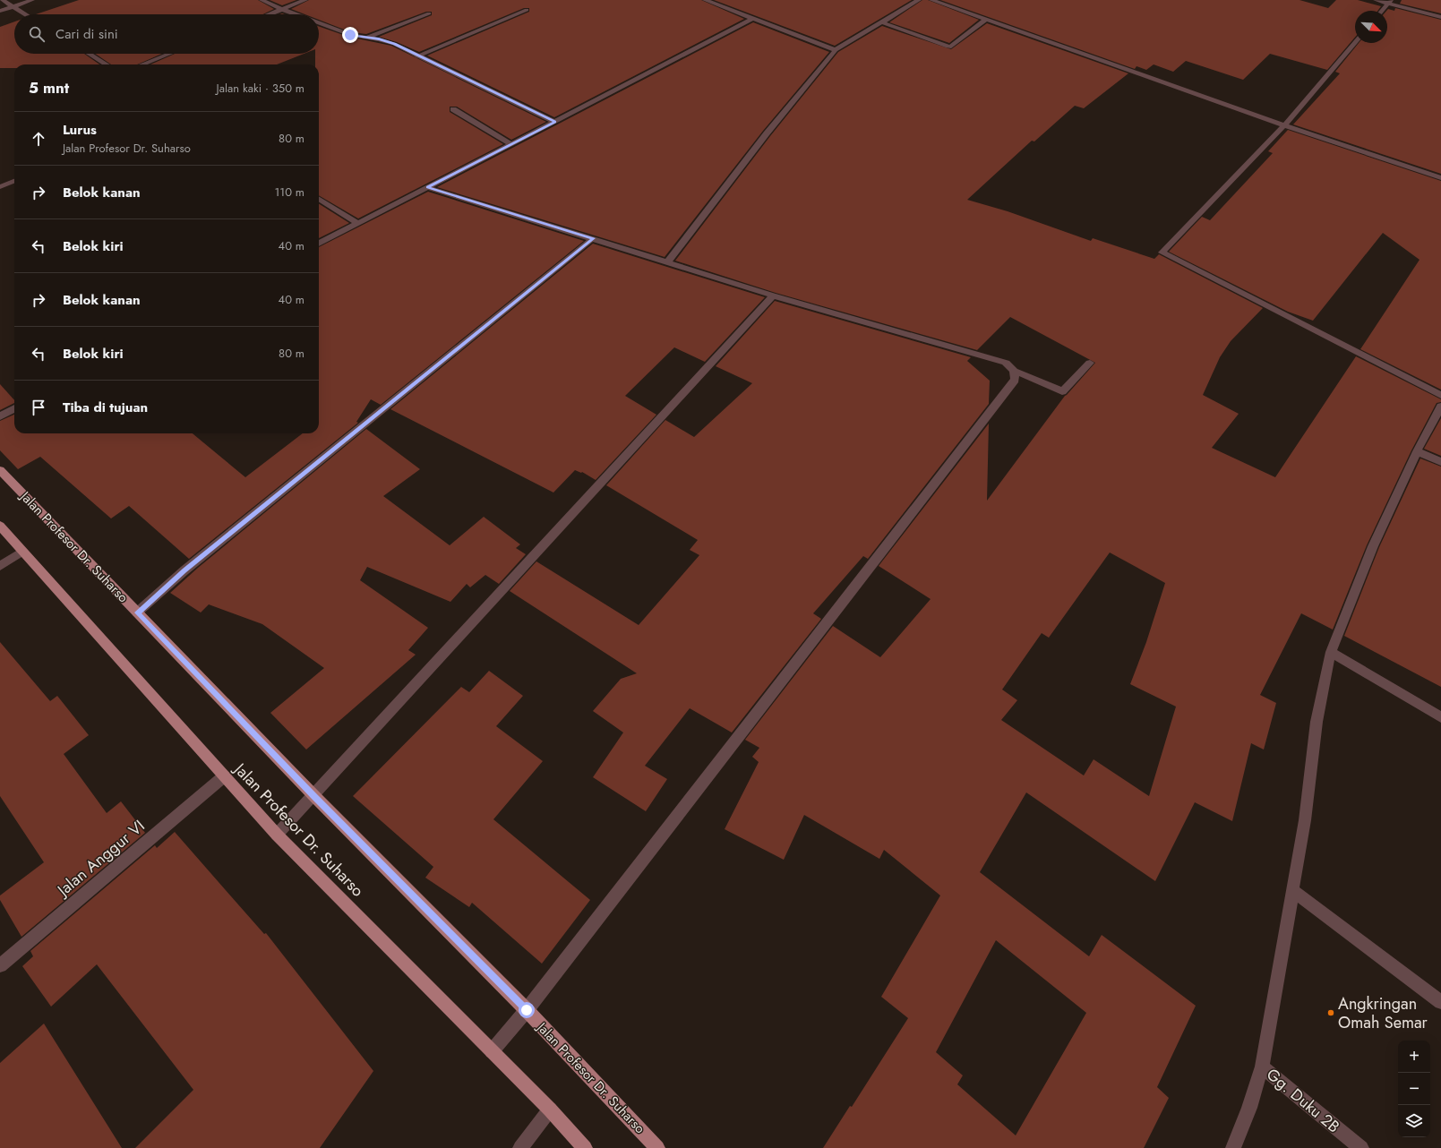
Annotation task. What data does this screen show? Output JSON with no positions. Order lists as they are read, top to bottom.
{
  "streets": {
    "main road": ["Jalan Profesor Dr. Suharso"],
    "street": ["Jalan Anggur VI", "Gg. Duku 2B"]
  },
  "crossings": [
    ["Jalan Profesor Dr. Suharso", "Jalan Anggur VI"]
  ],
  "places": ["Angkringan Omah Semar"],
  "north": "bottom right",
  "page": {
    "search": "Cari di sini",
    "heading": ["5 mnt", "Jalan kaki · 350 m"],
    "list": [
      ["Lurus", "Jalan Profesor Dr. Suharso", "80 m"],
      ["Belok kanan", "110 m"],
      ["Belok kiri", "40 m"],
      ["Belok kanan", "40 m"],
      ["Belok kiri", "80 m"],
      "Tiba di tujuan"
    ],
    "map_buttons": ["+", "−"]
  }
}
